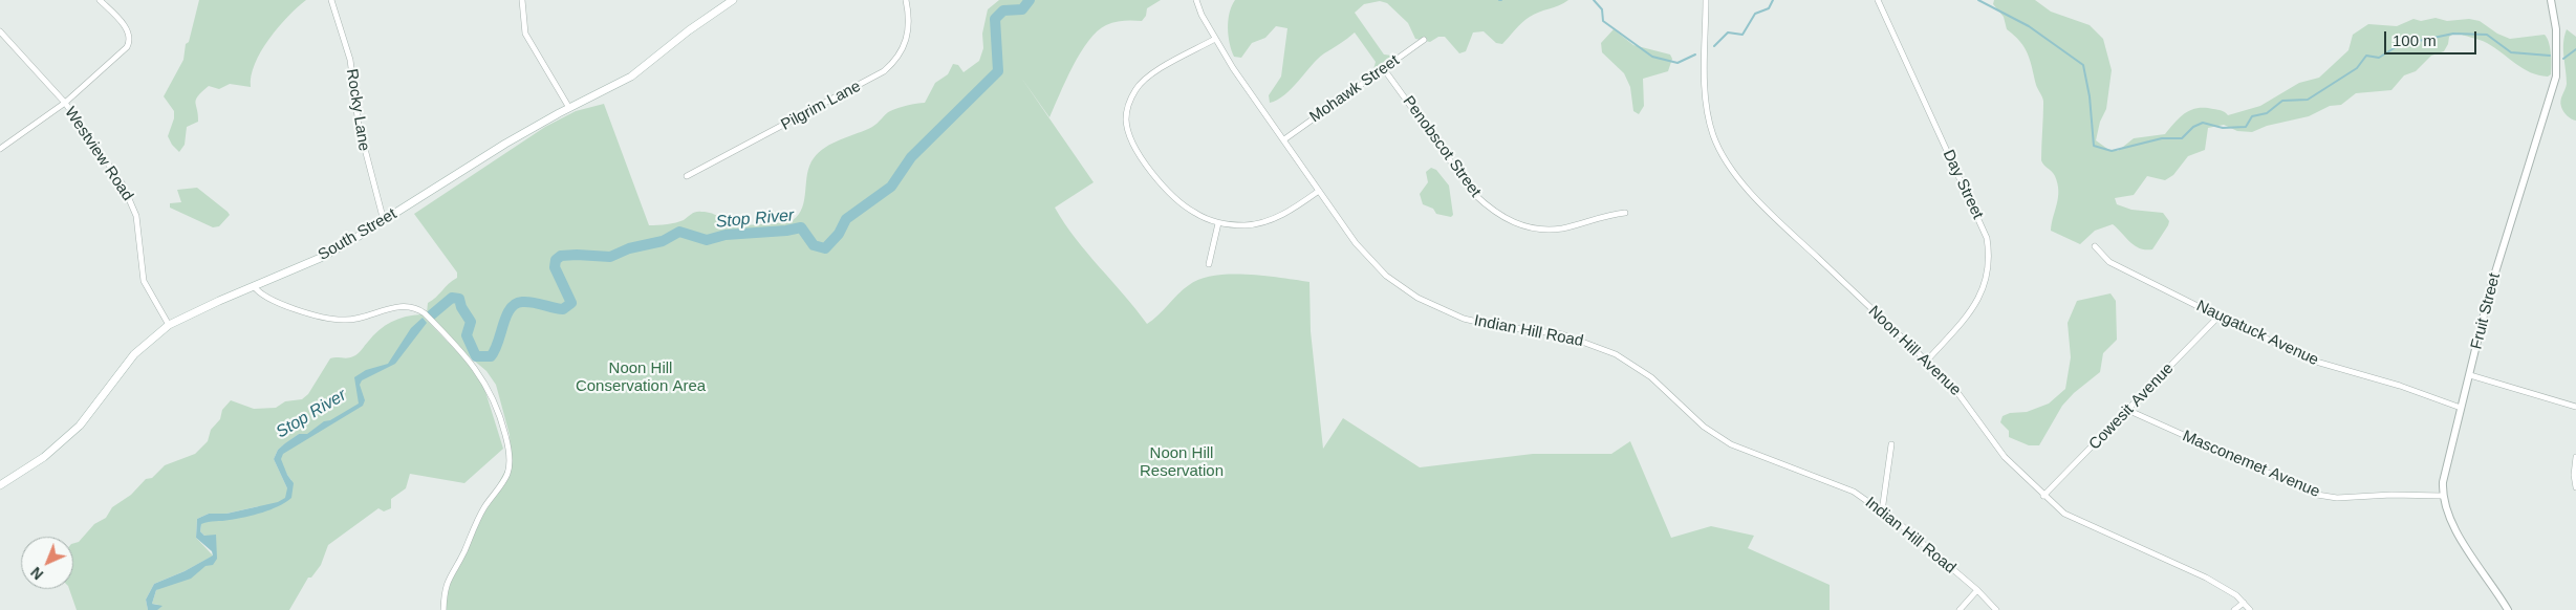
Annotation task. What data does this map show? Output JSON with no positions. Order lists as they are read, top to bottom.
{
  "streets": {
    "main road": ["South Street"],
    "street": [
      "Mohawk Street",
      "Pilgrim Lane",
      "Rocky Lane",
      "Penobscot Street",
      "Westview Road",
      "Day Street",
      "Fruit Street",
      "Indian Hill Road",
      "Naugatuck Avenue",
      "Noon Hill Avenue",
      "Cowesit Avenue",
      "Masconemet Avenue"
    ]
  },
  "crossings": [
    ["Mohawk Street", "Penobscot Street"],
    ["Mohawk Street", "Indian Hill Road"],
    ["Rocky Lane", "South Street"],
    ["Westview Road", "South Street"],
    ["Day Street", "Noon Hill Avenue"],
    ["Fruit Street", "Naugatuck Avenue"],
    ["Fruit Street", "Masconemet Avenue"],
    ["Naugatuck Avenue", "Cowesit Avenue"],
    ["Noon Hill Avenue", "Cowesit Avenue"],
    ["Cowesit Avenue", "Masconemet Avenue"]
  ],
  "water": ["Stop River"],
  "parks": ["Noon Hill Conservation Area", "Noon Hill Reservation"],
  "scale_bar": "100 m",
  "north": "bottom left"
}
